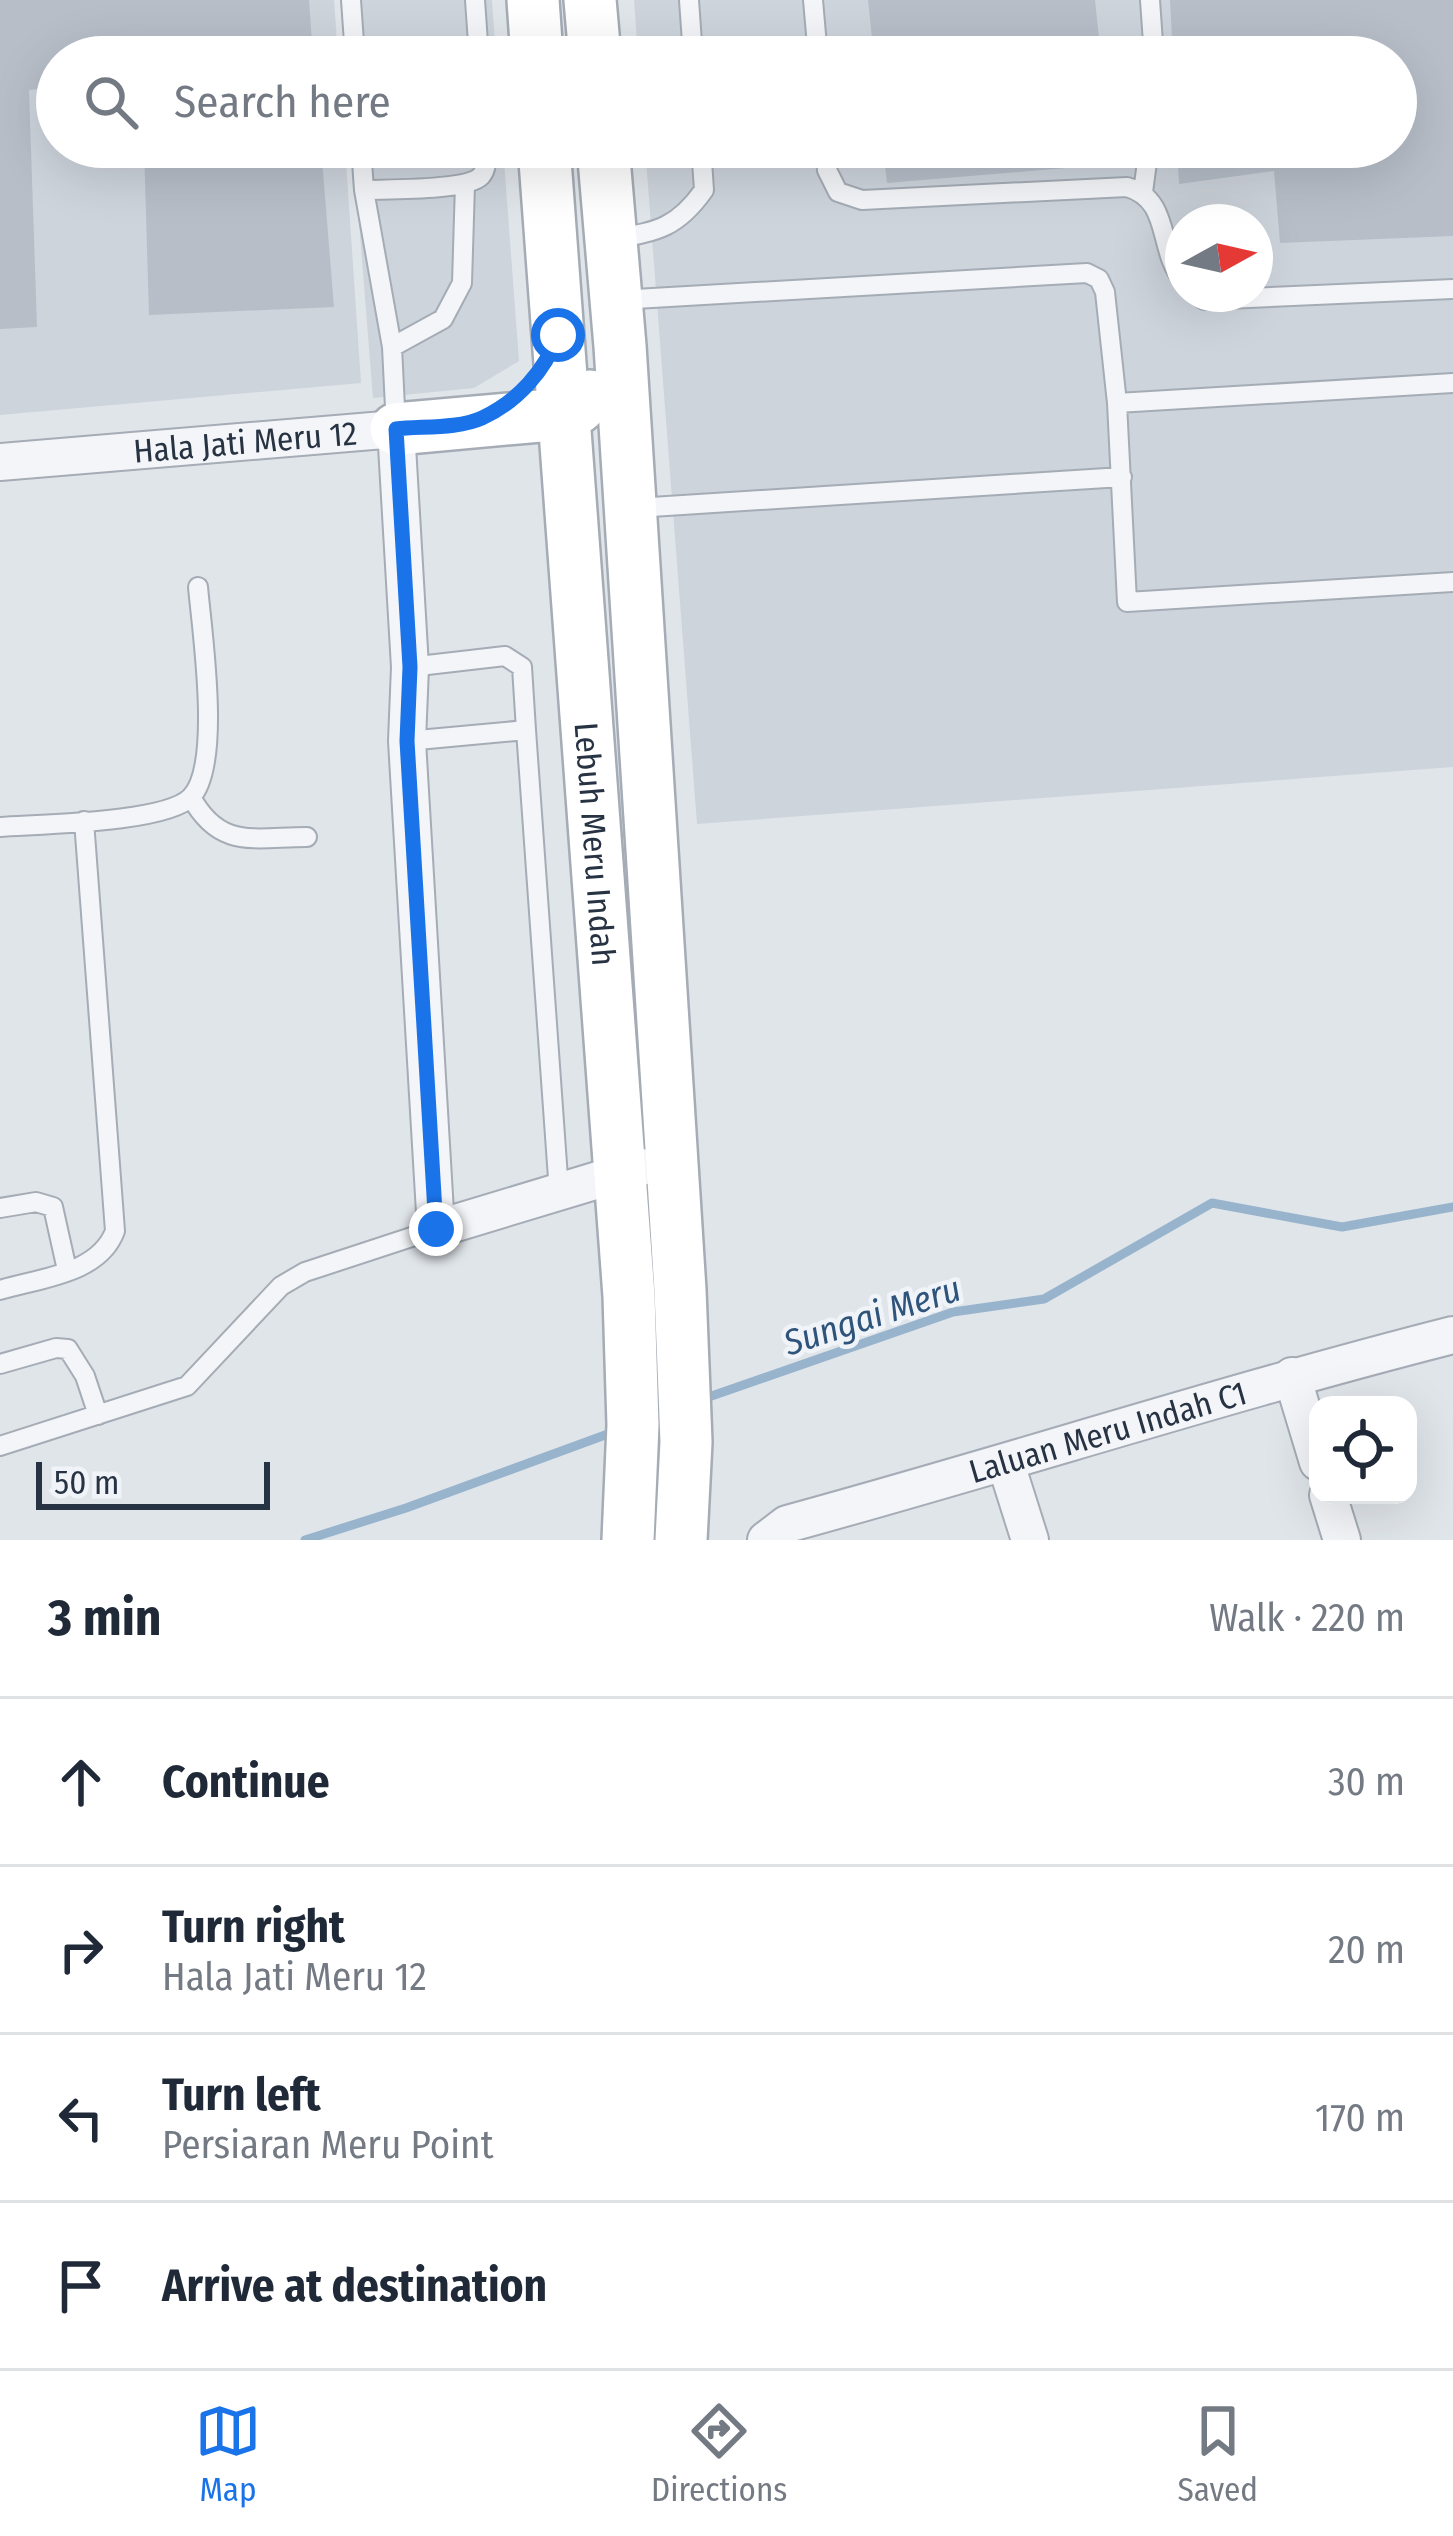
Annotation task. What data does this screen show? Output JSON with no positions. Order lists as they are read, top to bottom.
{
  "streets": {
    "main road": ["Hala Jati Meru 12", "Lebuh Meru Indah"],
    "street": ["Laluan Meru Indah C1"]
  },
  "crossings": [
    ["Hala Jati Meru 12", "Lebuh Meru Indah"]
  ],
  "water": ["Sungai Meru"],
  "scale_bar": "50 m",
  "north": "right",
  "page": {
    "search": "Search here",
    "scale": "50 m",
    "heading": ["3 min", "Walk · 220 m"],
    "list": [
      ["Continue", "30 m"],
      ["Turn right", "Hala Jati Meru 12", "20 m"],
      ["Turn left", "Persiaran Meru Point", "170 m"],
      "Arrive at destination"
    ],
    "nav": ["Map", "Directions", "Saved"]
  }
}
